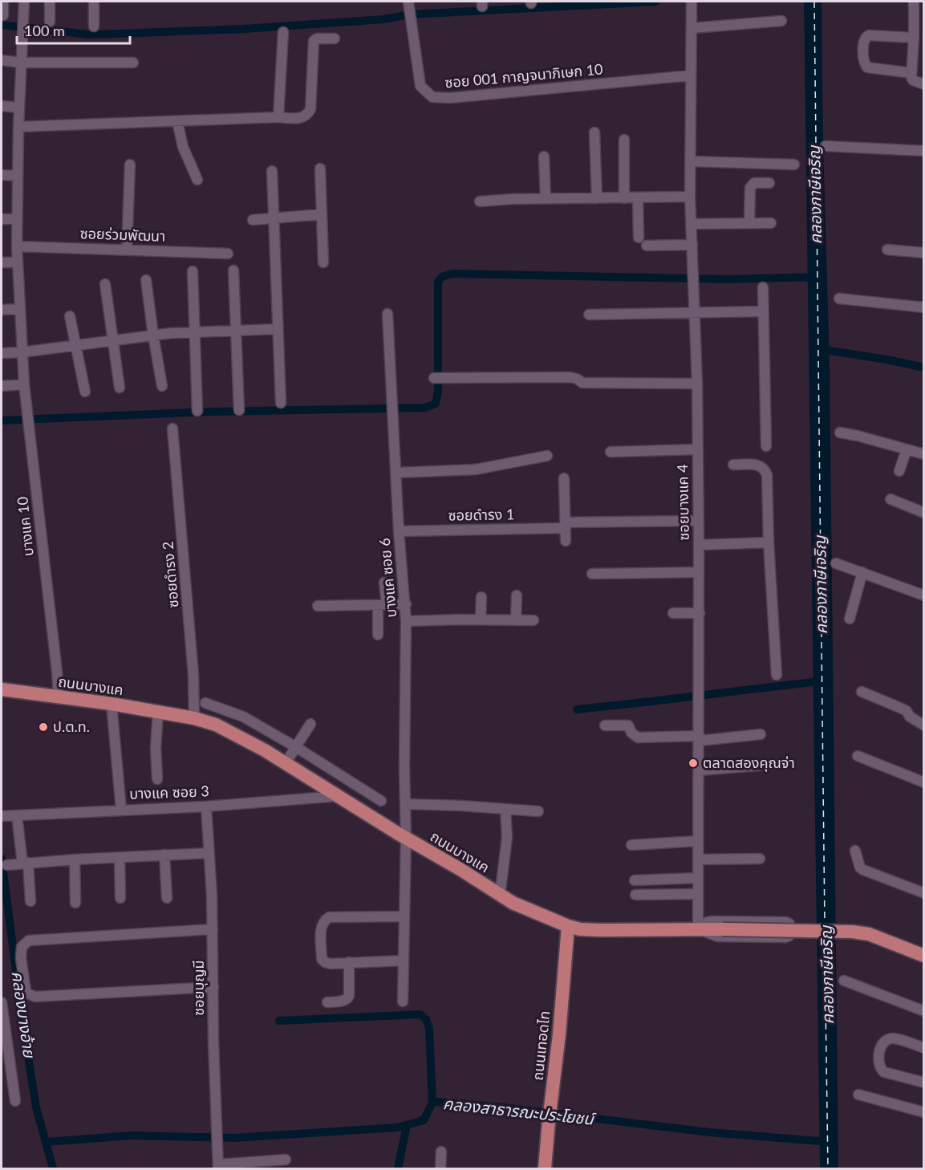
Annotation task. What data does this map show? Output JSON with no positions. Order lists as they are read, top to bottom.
{
  "streets": {
    "main road": ["ถนนบางแค", "ถนนเทอดไท"],
    "street": [
      "ซอย 001 กาญจนาภิเษก 10",
      "ซอยร่วมพัฒนา",
      "ซอยบางแค 4",
      "ซอยดำรง 1",
      "บางแค 10",
      "ซอยดำรง 2",
      "บางแค ซอย 6",
      "บางแค ซอย 3",
      "ซอยบุญมี"
    ]
  },
  "crossings": [
    ["ซอย 001 กาญจนาภิเษก 10", "ซอยบางแค 4"],
    ["ซอยร่วมพัฒนา", "บางแค 10"],
    ["ซอยบางแค 4", "ซอยดำรง 1"],
    ["ซอยบางแค 4", "ถนนบางแค"],
    ["ซอยดำรง 1", "บางแค ซอย 6"],
    ["บางแค 10", "ถนนบางแค"],
    ["ซอยดำรง 2", "ถนนบางแค"],
    ["บางแค ซอย 6", "ถนนบางแค"],
    ["ถนนบางแค", "บางแค ซอย 3"],
    ["ถนนบางแค", "ถนนเทอดไท"],
    ["บางแค ซอย 3", "ซอยบุญมี"]
  ],
  "water": ["คลองภาษีเจริญ", "คลองบางอ้าย", "คลองสาธารณะประโยชน์"],
  "places": ["ป.ต.ท.", "ตลาดสองคุณจ่า"],
  "scale_bar": "100 m"
}
